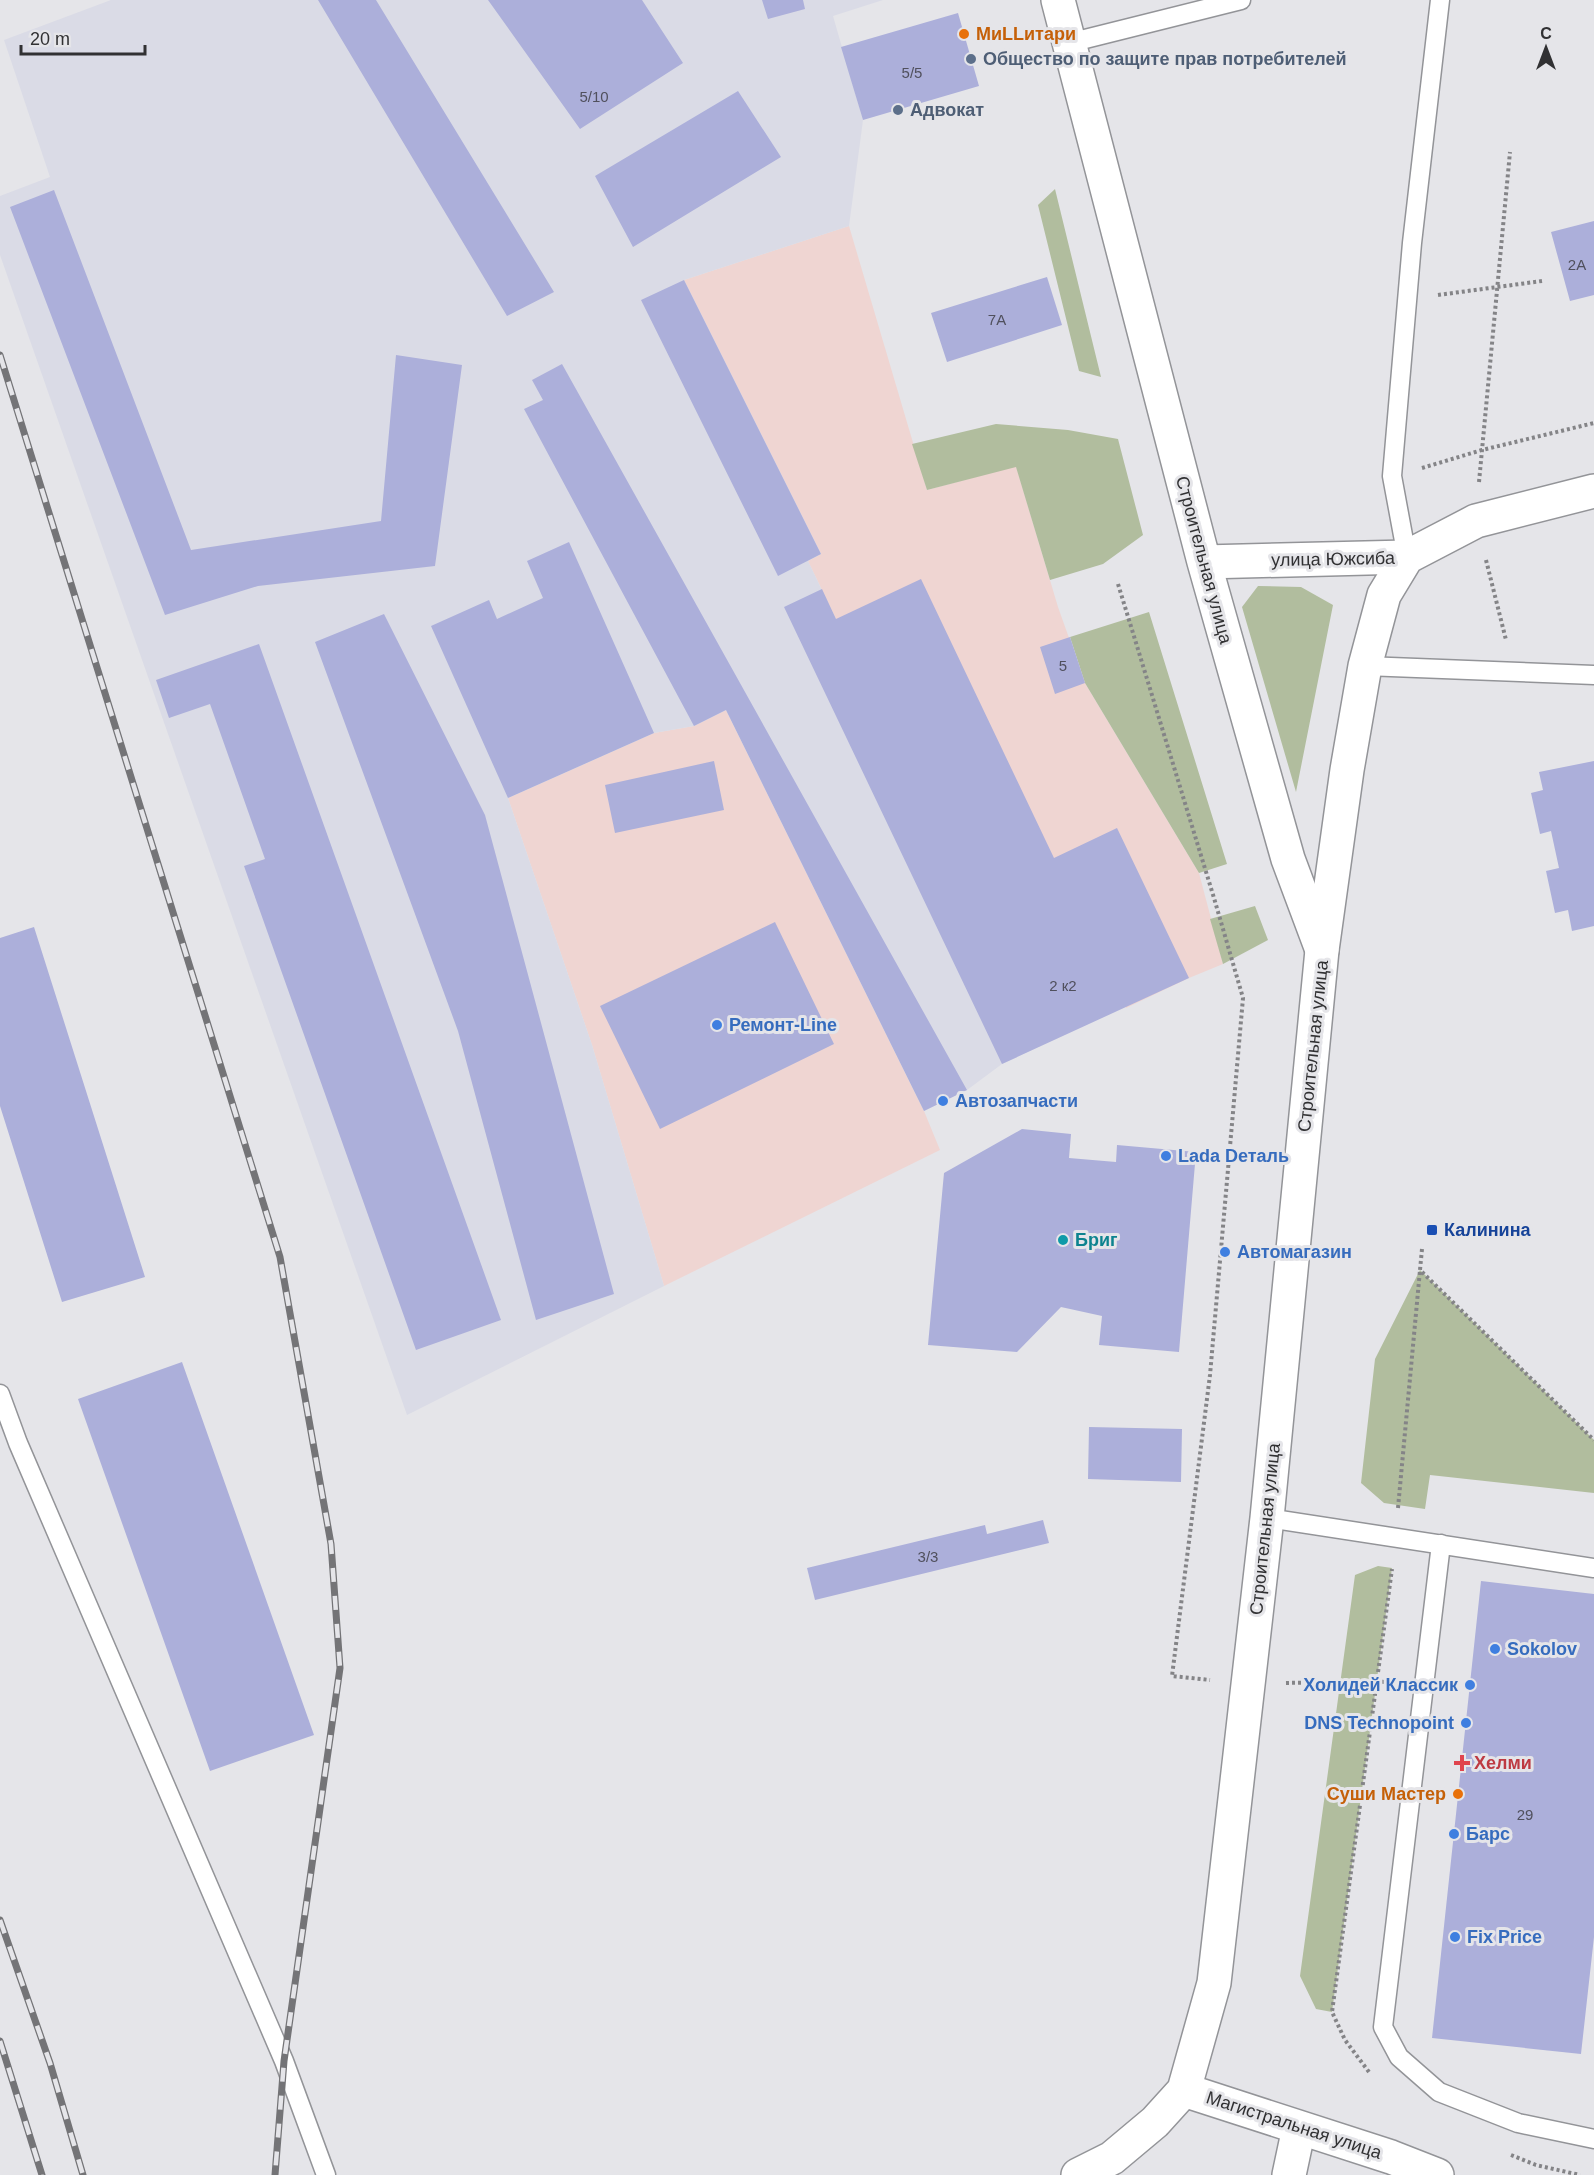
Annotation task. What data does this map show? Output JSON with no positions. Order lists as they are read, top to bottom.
{
  "streets": {
    "street": ["улица Южсиба", "Строительная улица", "Магистральная улица"]
  },
  "crossings": [
    ["улица Южсиба", "Строительная улица"],
    ["Строительная улица", "Магистральная улица"]
  ],
  "places": {
    "other": [
      "МиLLитари",
      "Общество по защите прав потребителей",
      "Адвокат",
      "Ремонт-Line",
      "Автозапчасти",
      "Lada Dеталь",
      "Бриг",
      "Автомагазин",
      "Sokolov",
      "Холидей Классик",
      "DNS Technopoint",
      "Суши Мастер",
      "Барс",
      "Fix Price"
    ],
    "transit": ["Калинина"],
    "health": ["Хелми"]
  },
  "house_numbers": [
    "5/5",
    "5/10",
    "2А",
    "7А",
    "5",
    "2 к2",
    "3/3",
    "29"
  ],
  "scale_bar": "20 m",
  "north": "top"
}
